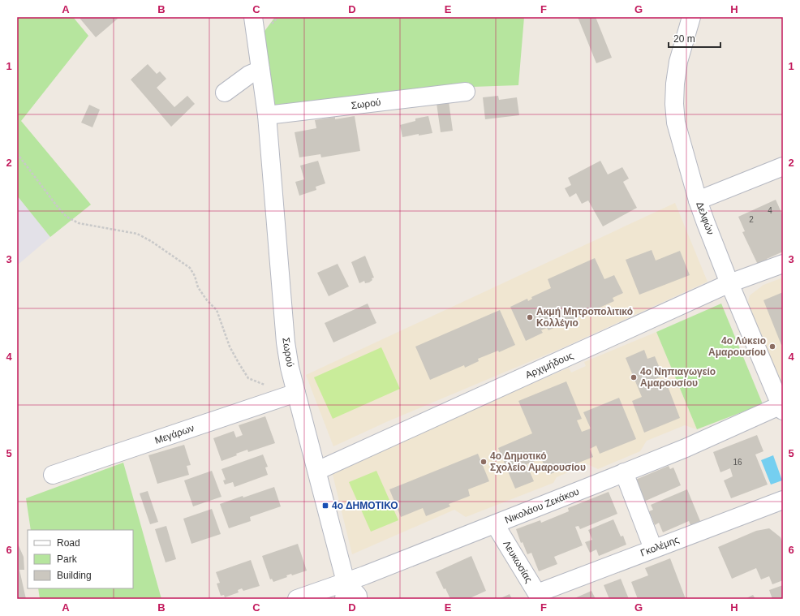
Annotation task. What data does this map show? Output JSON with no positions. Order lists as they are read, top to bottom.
{
  "streets": {
    "street": [
      "Σωρού",
      "Δελφών",
      "Αρχιμήδους",
      "Μεγάρων",
      "Νικολάου Ζεκάκου",
      "Γκολέμης",
      "Λευκωσίας"
    ]
  },
  "crossings": [
    ["Σωρού", "Αρχιμήδους"],
    ["Σωρού", "Μεγάρων"],
    ["Σωρού", "Νικολάου Ζεκάκου"],
    ["Δελφών", "Αρχιμήδους"],
    ["Δελφών", "Νικολάου Ζεκάκου"],
    ["Νικολάου Ζεκάκου", "Λευκωσίας"],
    ["Γκολέμης", "Λευκωσίας"]
  ],
  "places": {
    "other": [
      "Ακμή Μητροπολιτικό Κολλέγιο",
      "4ο Λύκειο Αμαρουσίου",
      "4ο Νηπιαγωγείο Αμαρουσίου",
      "4ο Δημοτικό Σχολείο Αμαρουσίου"
    ],
    "transit": ["4ο ΔΗΜΟΤΙΚΟ"]
  },
  "house_numbers": ["4", "2", "16"],
  "legend": ["Road", "Park", "Building"],
  "scale_bar": "20 m",
  "grid": {
    "columns": [
      "A",
      "B",
      "C",
      "D",
      "E",
      "F",
      "G",
      "H"
    ],
    "rows": [
      "1",
      "2",
      "3",
      "4",
      "5",
      "6"
    ]
  }
}
